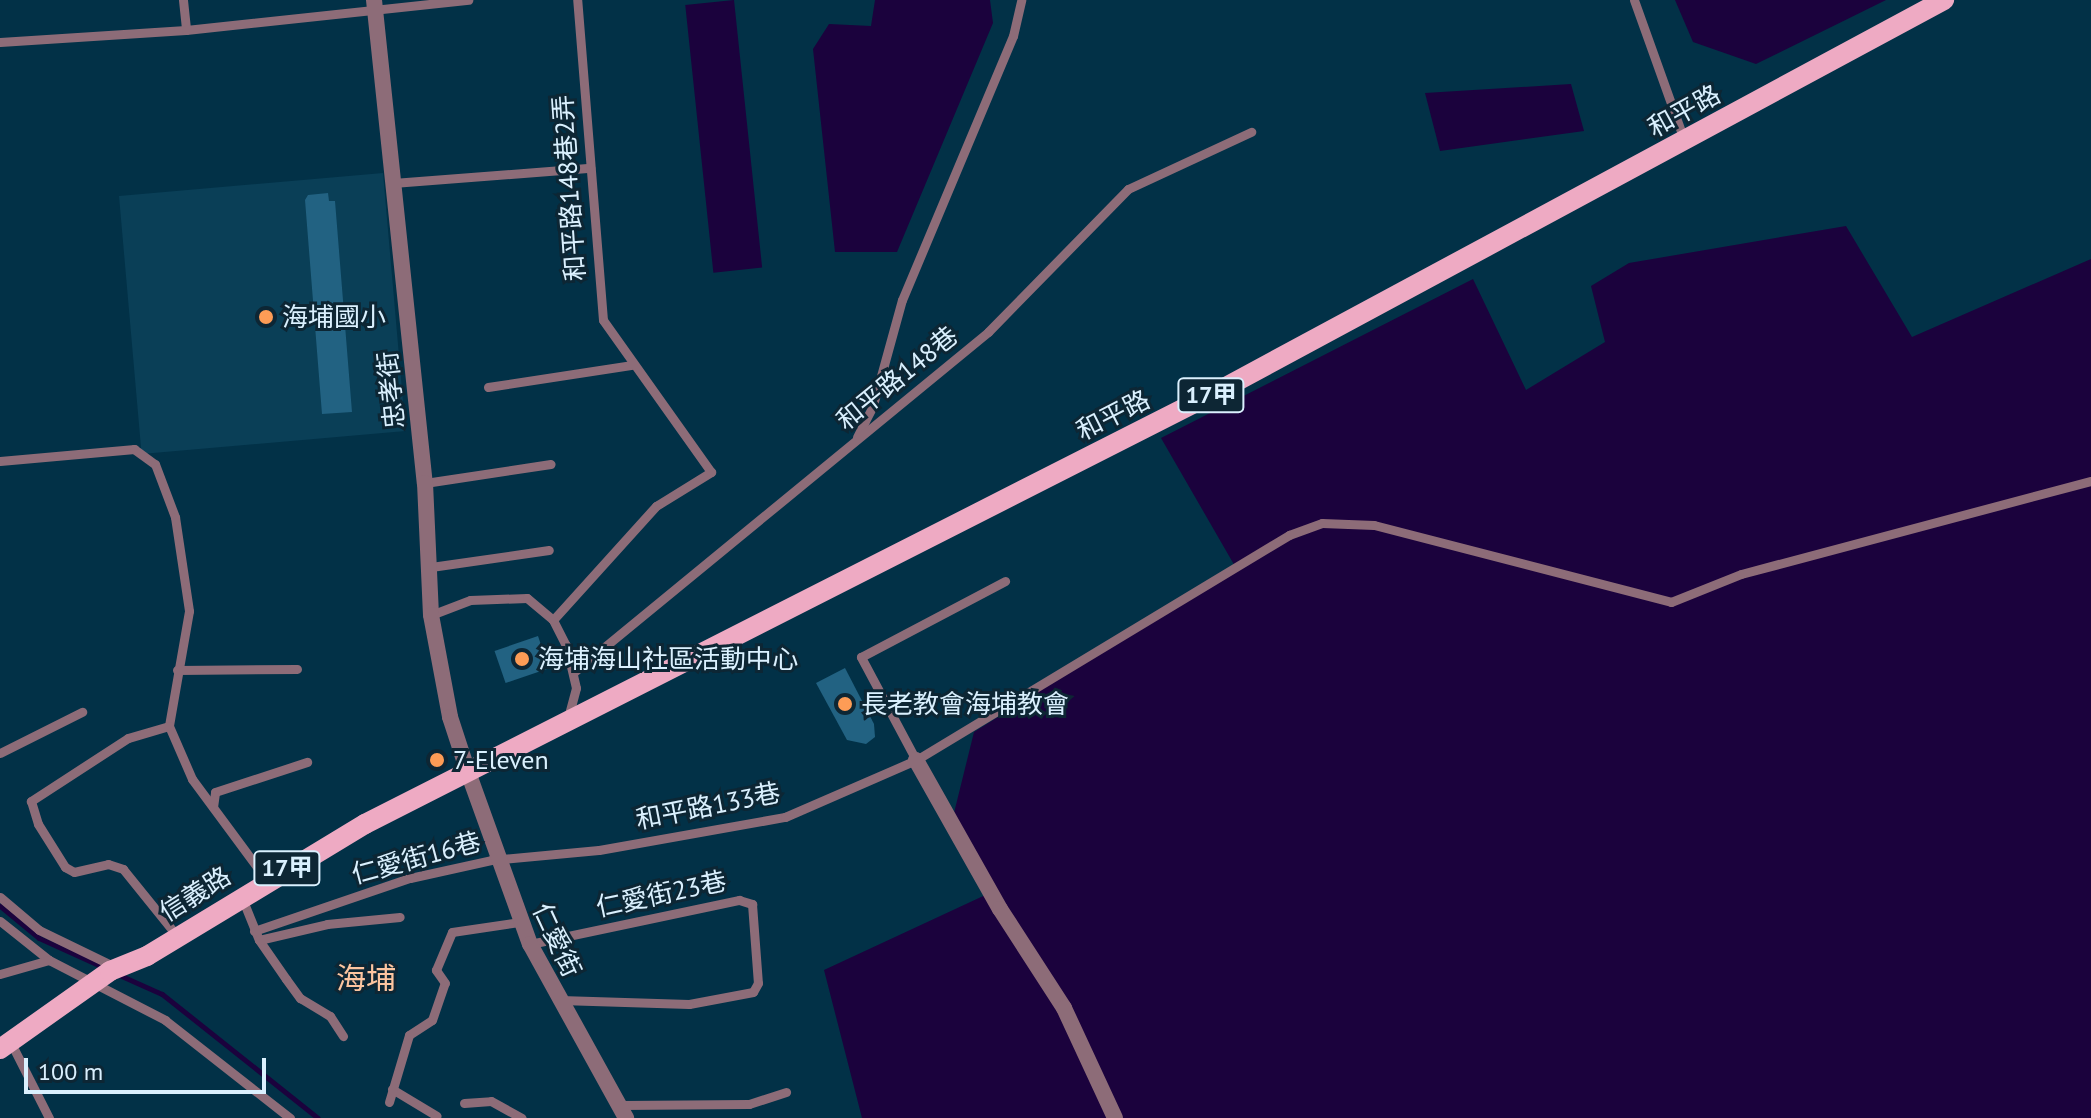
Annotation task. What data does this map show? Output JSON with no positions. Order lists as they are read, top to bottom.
{
  "streets": {
    "main road": ["和平路", "17甲", "信義路"],
    "street": ["忠孝街", "仁愛街"],
    "lane": [
      "和平路148巷2弄",
      "和平路148巷",
      "和平路133巷",
      "仁愛街16巷",
      "仁愛街23巷"
    ]
  },
  "crossings": [
    ["和平路", "忠孝街"],
    ["和平路", "信義路"],
    ["和平路", "仁愛街"],
    ["忠孝街", "信義路"],
    ["忠孝街", "仁愛街"],
    ["和平路133巷", "仁愛街16巷"],
    ["和平路133巷", "仁愛街"],
    ["仁愛街16巷", "仁愛街"],
    ["信義路", "仁愛街"],
    ["仁愛街23巷", "仁愛街"]
  ],
  "districts": ["海埔"],
  "places": [
    "海埔國小",
    "海埔海山社區活動中心",
    "長老教會海埔教會",
    "7-Eleven"
  ],
  "scale_bar": "100 m"
}
